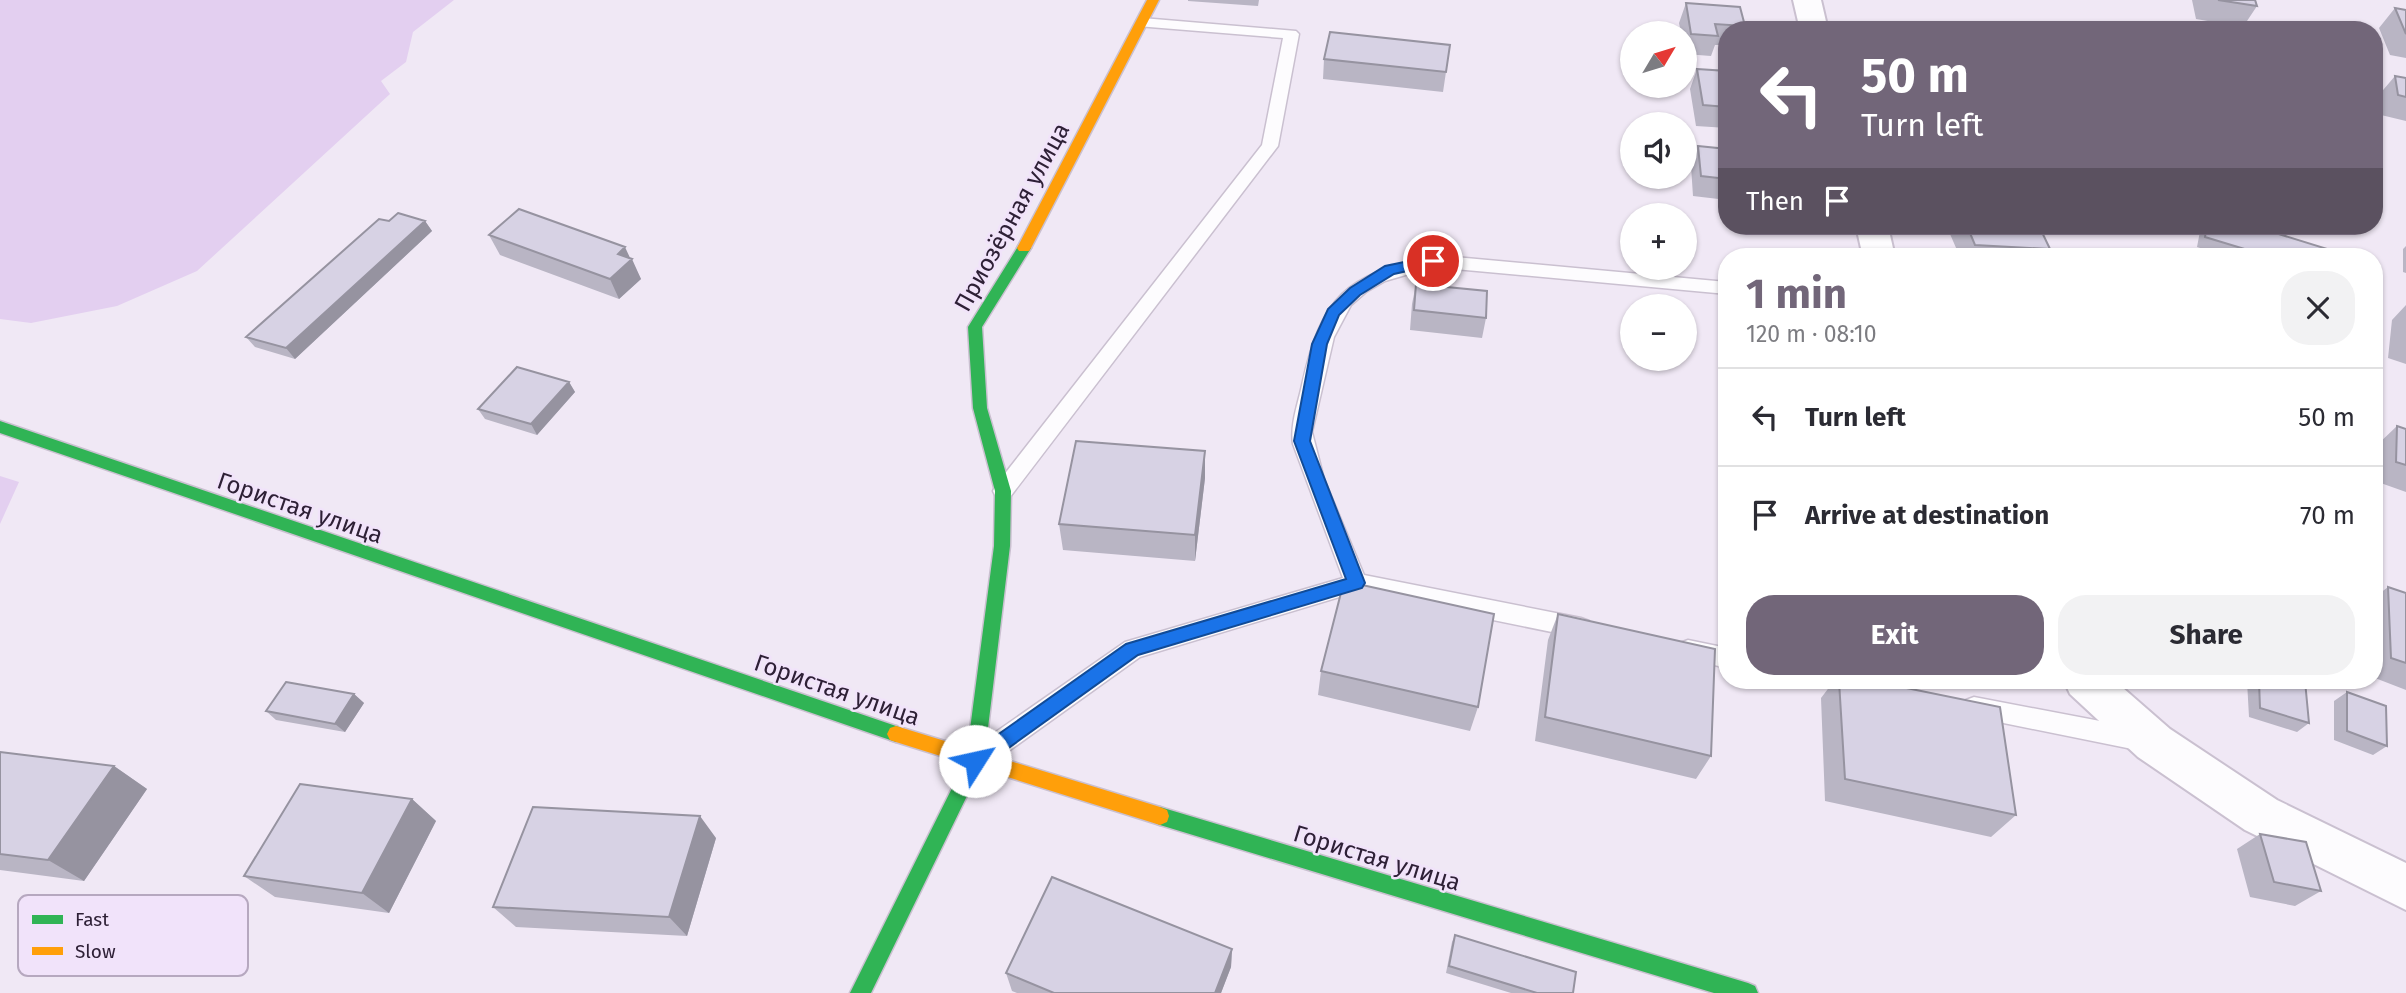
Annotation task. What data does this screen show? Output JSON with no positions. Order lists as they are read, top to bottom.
{
  "streets": {
    "street": ["Приозёрная улица", "Гористая улица"]
  },
  "crossings": [
    ["Приозёрная улица", "Гористая улица"]
  ],
  "legend": ["Fast", "Slow"],
  "north": "top right",
  "page": {
    "map_buttons": ["+", "−"],
    "turn": ["50 m", "Turn left"],
    "then": "Then",
    "heading": ["1 min", "120 m · 08:10"],
    "list": [
      {
        "name": "Turn left",
        "value": "50 m"
      },
      {
        "name": "Arrive at destination",
        "value": "70 m"
      }
    ],
    "buttons": ["Exit", "Share"]
  }
}
